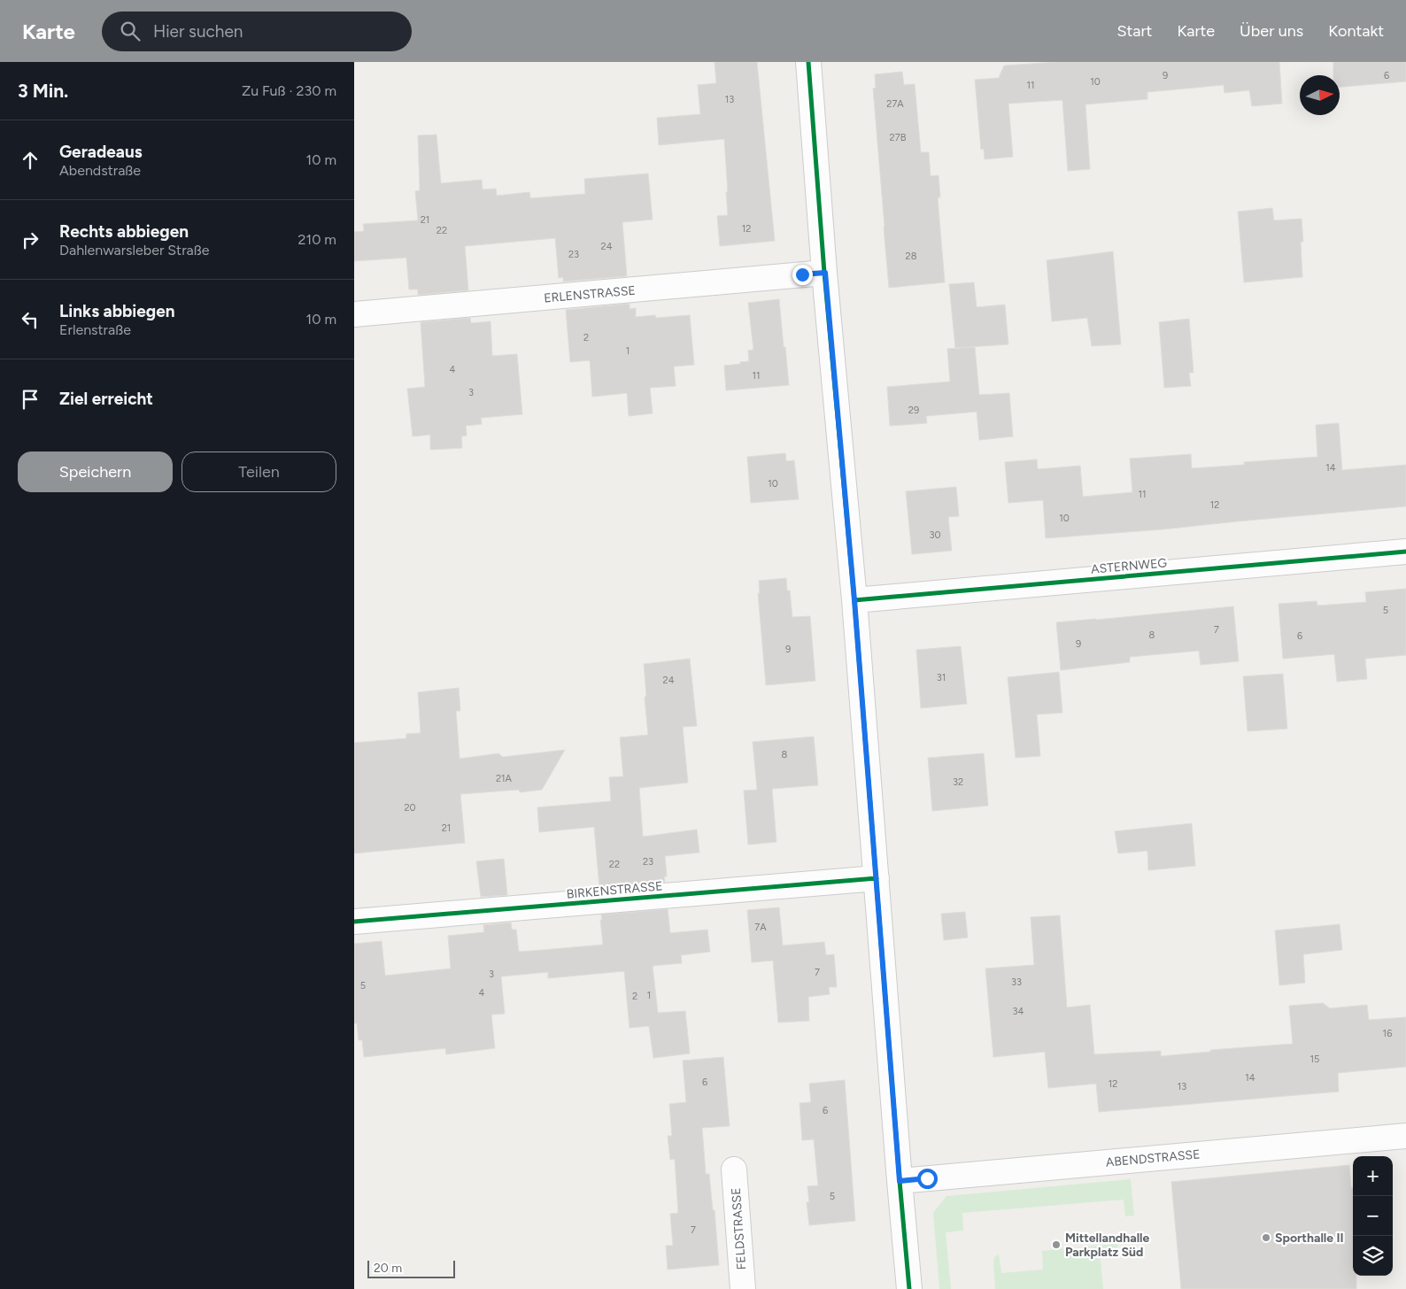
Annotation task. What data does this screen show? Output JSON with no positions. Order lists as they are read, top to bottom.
{
  "streets": {
    "street": [
      "ERLENSTRASSE",
      "ASTERNWEG",
      "BIRKENSTRASSE",
      "ABENDSTRASSE",
      "FELDSTRASSE"
    ]
  },
  "places": ["Sporthalle II", "Mittellandhalle Parkplatz Süd"],
  "house_numbers": [
    "9",
    "6",
    "10",
    "11",
    "13",
    "27A",
    "27B",
    "21",
    "12",
    "22",
    "24",
    "23",
    "28",
    "2",
    "1",
    "4",
    "11",
    "3",
    "29",
    "14",
    "10",
    "11",
    "12",
    "10",
    "30",
    "5",
    "7",
    "8",
    "6",
    "9",
    "9",
    "31",
    "24",
    "8",
    "21A",
    "32",
    "20",
    "21",
    "23",
    "22",
    "7A",
    "7",
    "3",
    "33",
    "5",
    "4",
    "1",
    "2",
    "34",
    "16",
    "15",
    "14",
    "6",
    "12",
    "13",
    "6",
    "5",
    "7"
  ],
  "scale_bar": "20 m",
  "north": "right",
  "page": {
    "header": "Karte",
    "search": "Hier suchen",
    "nav": [
      "Start",
      "Karte",
      "Über uns",
      "Kontakt"
    ],
    "heading": ["3 Min.", "Zu Fuß · 230 m"],
    "list": [
      ["Geradeaus", "Abendstraße", "10 m"],
      ["Rechts abbiegen", "Dahlenwarsleber Straße", "210 m"],
      ["Links abbiegen", "Erlenstraße", "10 m"],
      "Ziel erreicht"
    ],
    "buttons": ["Speichern", "Teilen"],
    "map_buttons": ["+", "−"],
    "scale": "20 m"
  }
}
